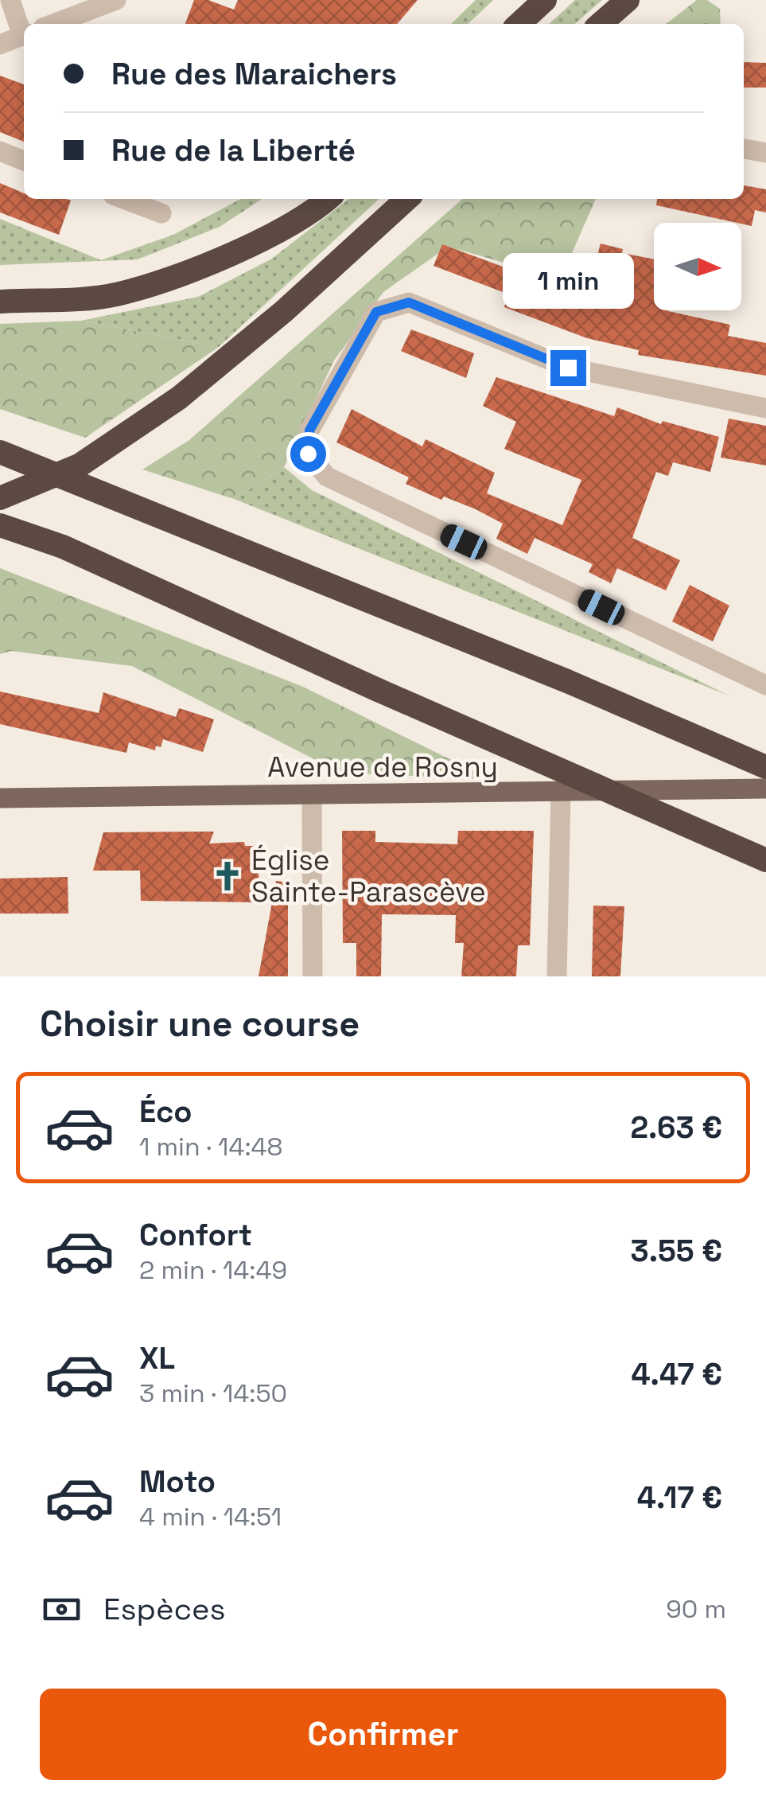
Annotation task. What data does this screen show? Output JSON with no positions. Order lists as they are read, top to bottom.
{
  "streets": {
    "main road": ["Avenue de Rosny"]
  },
  "places": {
    "church": ["Église Sainte-Parascève"]
  },
  "north": "right",
  "page": {
    "banner": ["Rue des Maraichers", "Rue de la Liberté"],
    "bubble": "1 min",
    "heading": "Choisir une course",
    "list": [
      {
        "name": "Éco",
        "note": "1 min · 14:48",
        "value": "2.63 €"
      },
      {
        "name": "Confort",
        "note": "2 min · 14:49",
        "value": "3.55 €"
      },
      {
        "name": "XL",
        "note": "3 min · 14:50",
        "value": "4.47 €"
      },
      {
        "name": "Moto",
        "note": "4 min · 14:51",
        "value": "4.17 €"
      }
    ],
    "pay": ["Espèces", "90 m"],
    "buttons": "Confirmer"
  }
}
